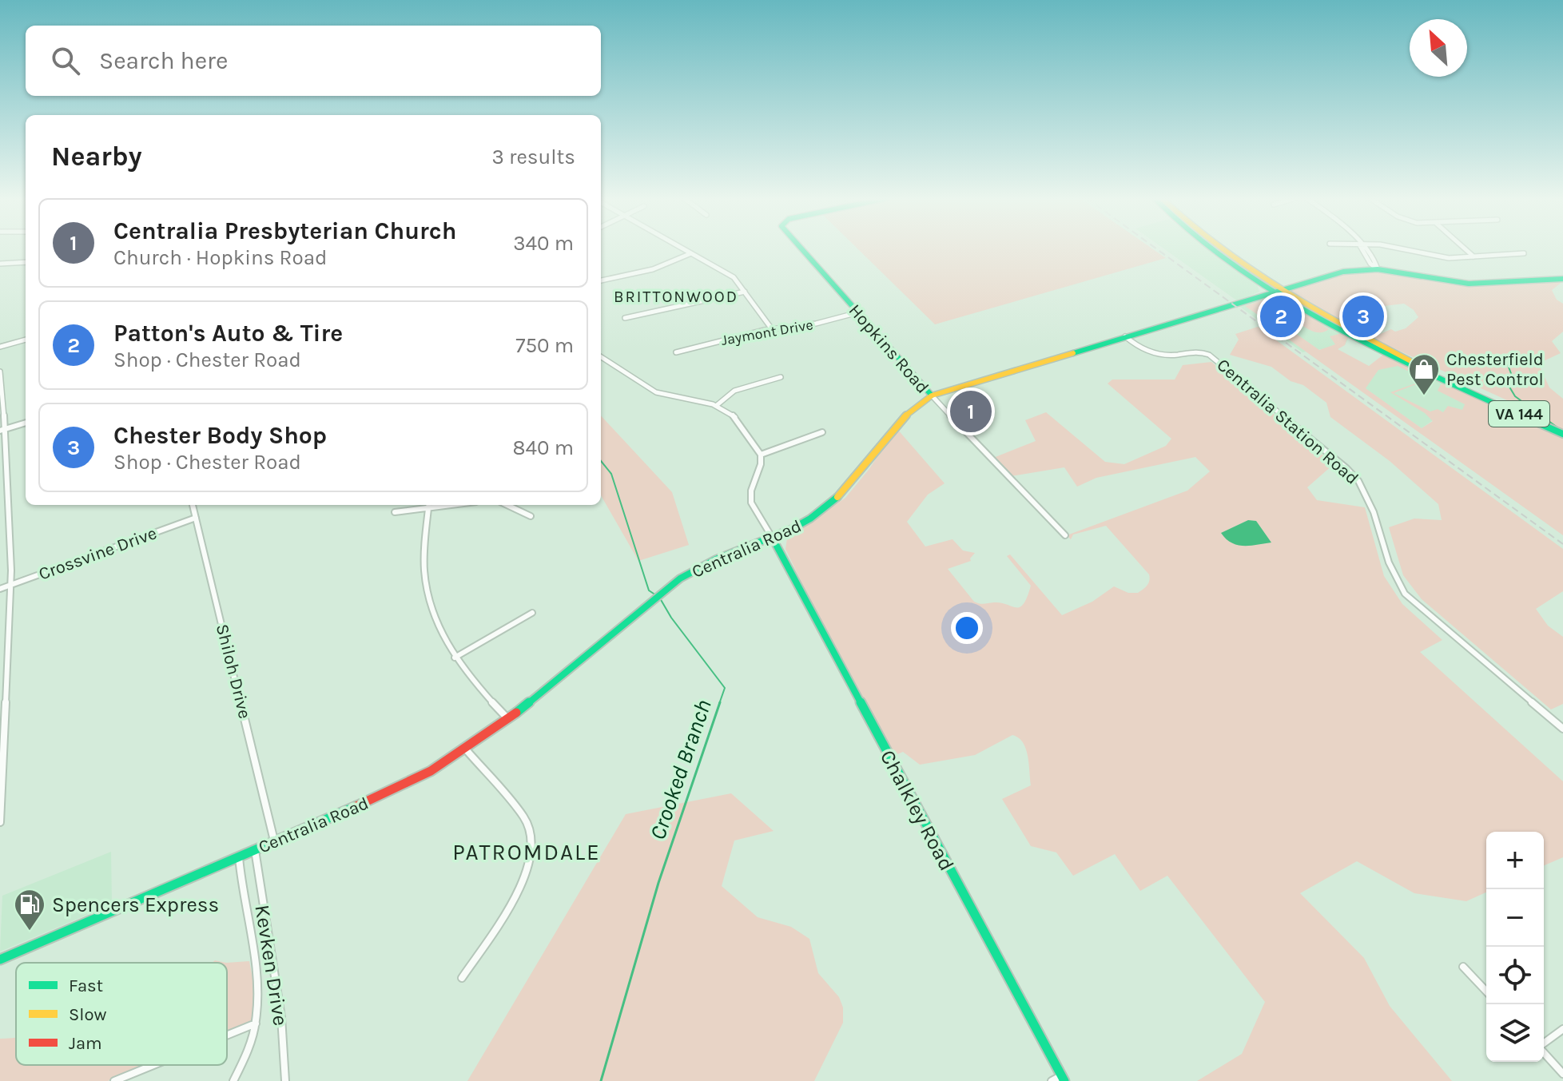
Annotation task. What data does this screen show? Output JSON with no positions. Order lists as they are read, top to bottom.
{
  "streets": {
    "main road": [
      "Hopkins Road",
      "VA 144",
      "Centralia Road",
      "Chalkley Road"
    ],
    "street": [
      "Jaymont Drive",
      "Centralia Station Road",
      "Crossvine Drive",
      "Shiloh Drive",
      "Kevken Drive"
    ]
  },
  "crossings": [
    ["Jaymont Drive", "Hopkins Road"],
    ["Hopkins Road", "Centralia Road"],
    ["VA 144", "Centralia Road"],
    ["Centralia Station Road", "Centralia Road"],
    ["Centralia Road", "Shiloh Drive"],
    ["Centralia Road", "Chalkley Road"],
    ["Centralia Road", "Kevken Drive"],
    ["Crossvine Drive", "Shiloh Drive"]
  ],
  "districts": ["BRITTONWOOD", "PATROMDALE"],
  "water": ["Crooked Branch"],
  "places": {
    "shop": ["Chesterfield Pest Control"],
    "fuel station": ["Spencers Express"]
  },
  "legend": ["Fast", "Slow", "Jam"],
  "north": "top left",
  "page": {
    "search": "Search here",
    "heading": ["Nearby", "3 results"],
    "list": [
      {
        "mark": "1",
        "name": "Centralia Presbyterian Church",
        "note": "Church · Hopkins Road",
        "value": "340 m"
      },
      {
        "mark": "2",
        "name": "Patton's Auto & Tire",
        "note": "Shop · Chester Road",
        "value": "750 m"
      },
      {
        "mark": "3",
        "name": "Chester Body Shop",
        "note": "Shop · Chester Road",
        "value": "840 m"
      }
    ],
    "pins": ["2", "3", "1"],
    "map_buttons": ["+", "−"]
  }
}
